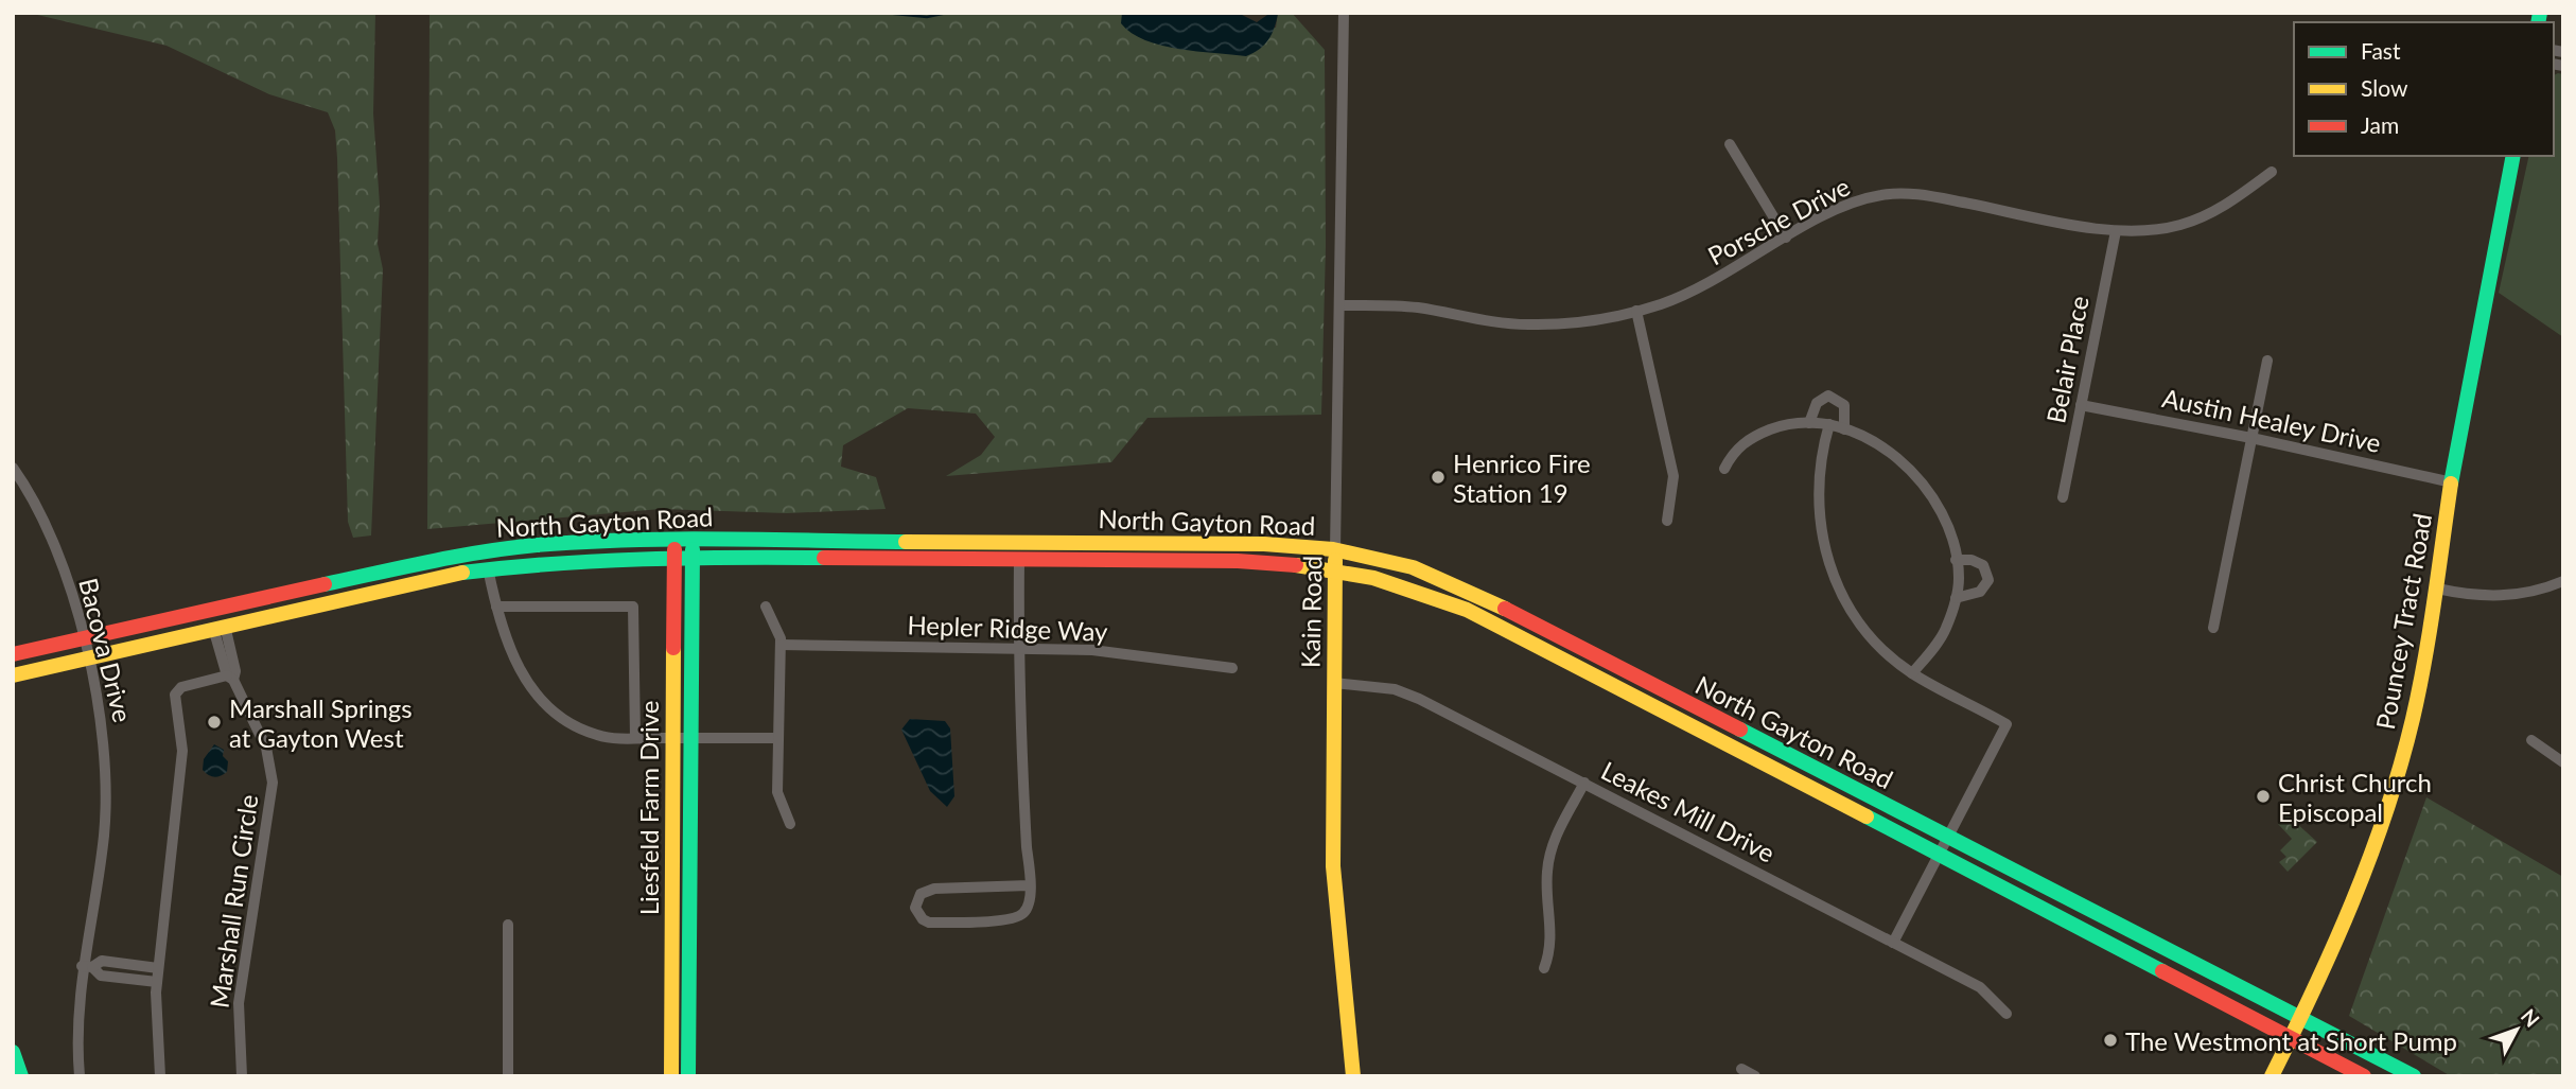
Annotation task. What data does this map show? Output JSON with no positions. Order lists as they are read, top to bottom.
{
  "streets": {
    "main road": [
      "North Gayton Road",
      "Kain Road",
      "Pouncey Tract Road",
      "Liesfeld Farm Drive"
    ],
    "street": [
      "Porsche Drive",
      "Belair Place",
      "Austin Healey Drive",
      "Hepler Ridge Way",
      "Bacova Drive",
      "Leakes Mill Drive",
      "Marshall Run Circle"
    ]
  },
  "crossings": [
    ["Porsche Drive", "Belair Place"],
    ["Porsche Drive", "Kain Road"],
    ["Belair Place", "Austin Healey Drive"],
    ["Austin Healey Drive", "Pouncey Tract Road"],
    ["North Gayton Road", "Kain Road"],
    ["North Gayton Road", "Pouncey Tract Road"],
    ["North Gayton Road", "Bacova Drive"],
    ["North Gayton Road", "Liesfeld Farm Drive"],
    ["North Gayton Road", "Marshall Run Circle"],
    ["Kain Road", "Leakes Mill Drive"]
  ],
  "places": [
    "Henrico Fire Station 19",
    "Marshall Springs at Gayton West",
    "Christ Church Episcopal",
    "The Westmont at Short Pump"
  ],
  "legend": ["Fast", "Slow", "Jam"],
  "north": "top right"
}
